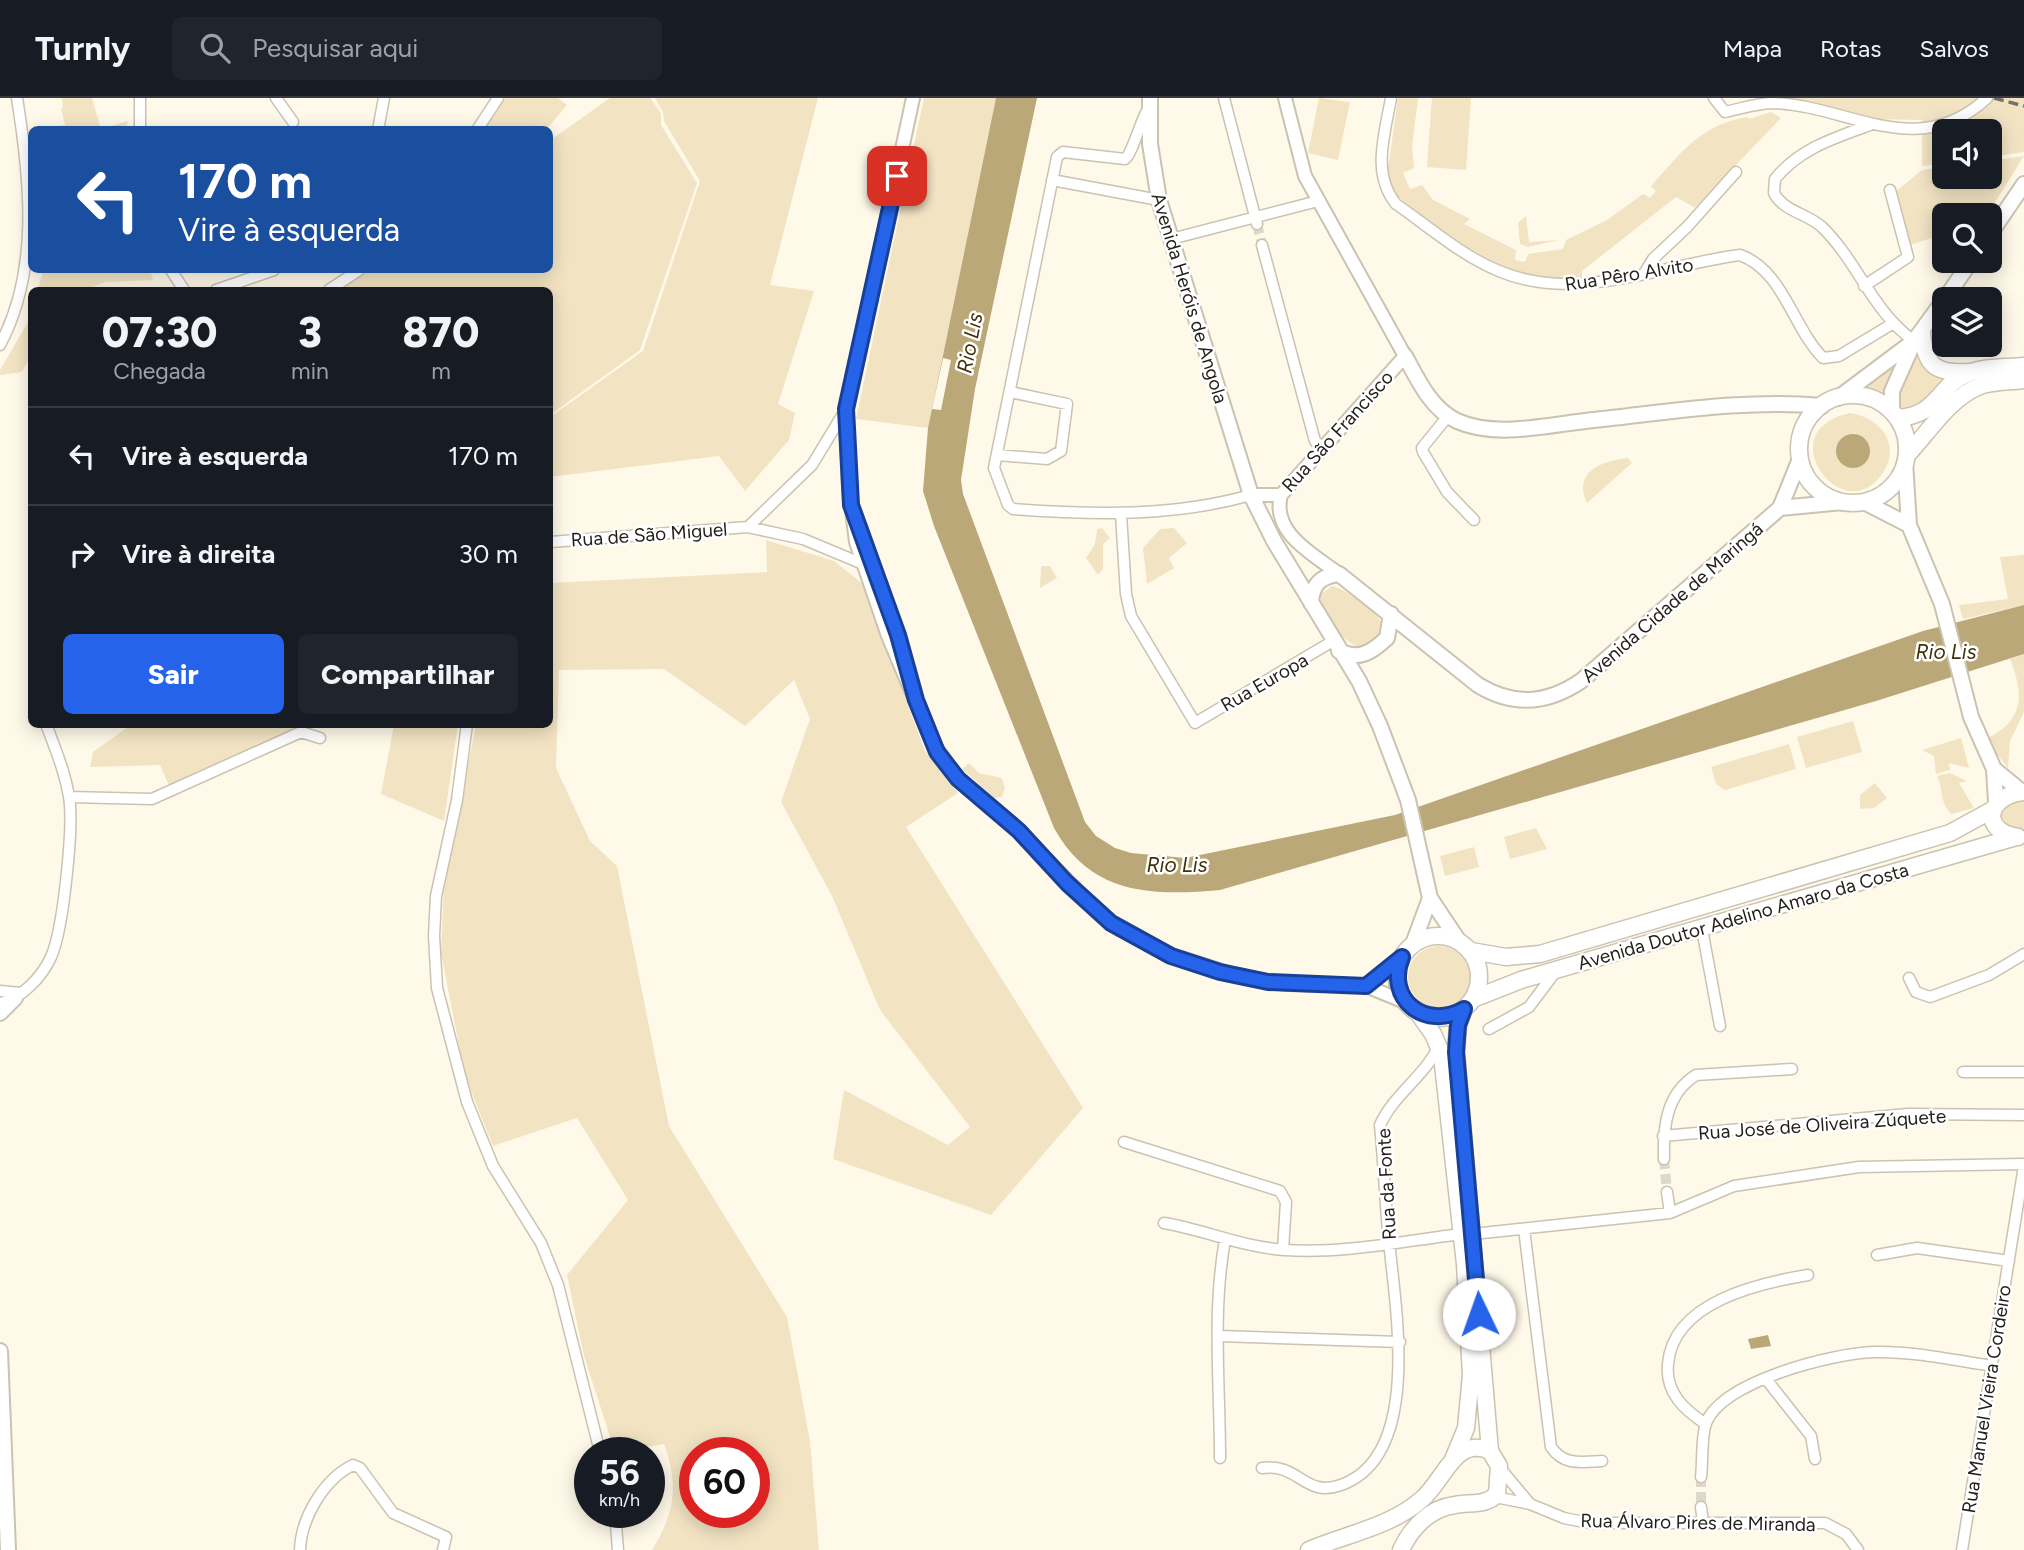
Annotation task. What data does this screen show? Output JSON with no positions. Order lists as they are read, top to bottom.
{
  "streets": {
    "main road": ["Avenida Heróis de Angola", "Avenida Cidade de Maringá", "Avenida Doutor Adelino Amaro da Costa"],
    "street": [
      "Rua Pêro Alvito",
      "Rua São Francisco",
      "Rua de São Miguel",
      "Rua Europa",
      "Rua José de Oliveira Zúquete",
      "Rua da Fonte",
      "Rua Manuel Vieira Cordeiro",
      "Rua Álvaro Pires de Miranda"
    ]
  },
  "crossings": [
    ["Avenida Heróis de Angola", "Rua São Francisco"],
    ["Rua São Francisco", "Avenida Cidade de Maringá"],
    ["Rua São Francisco", "Rua Europa"],
    ["Avenida Cidade de Maringá", "Rua Europa"]
  ],
  "water": ["Rio Lis"],
  "page": {
    "header": "Turnly",
    "search": "Pesquisar aqui",
    "nav": ["Mapa", "Rotas", "Salvos"],
    "turn": ["170 m", "Vire à esquerda"],
    "eta": [
      "07:30",
      "Chegada",
      "3",
      "min",
      "870",
      "m"
    ],
    "list": [
      {
        "name": "Vire à esquerda",
        "value": "170 m"
      },
      {
        "name": "Vire à direita",
        "value": "30 m"
      }
    ],
    "buttons": ["Sair", "Compartilhar"],
    "speed": "56 km/h",
    "limit": "60"
  }
}
